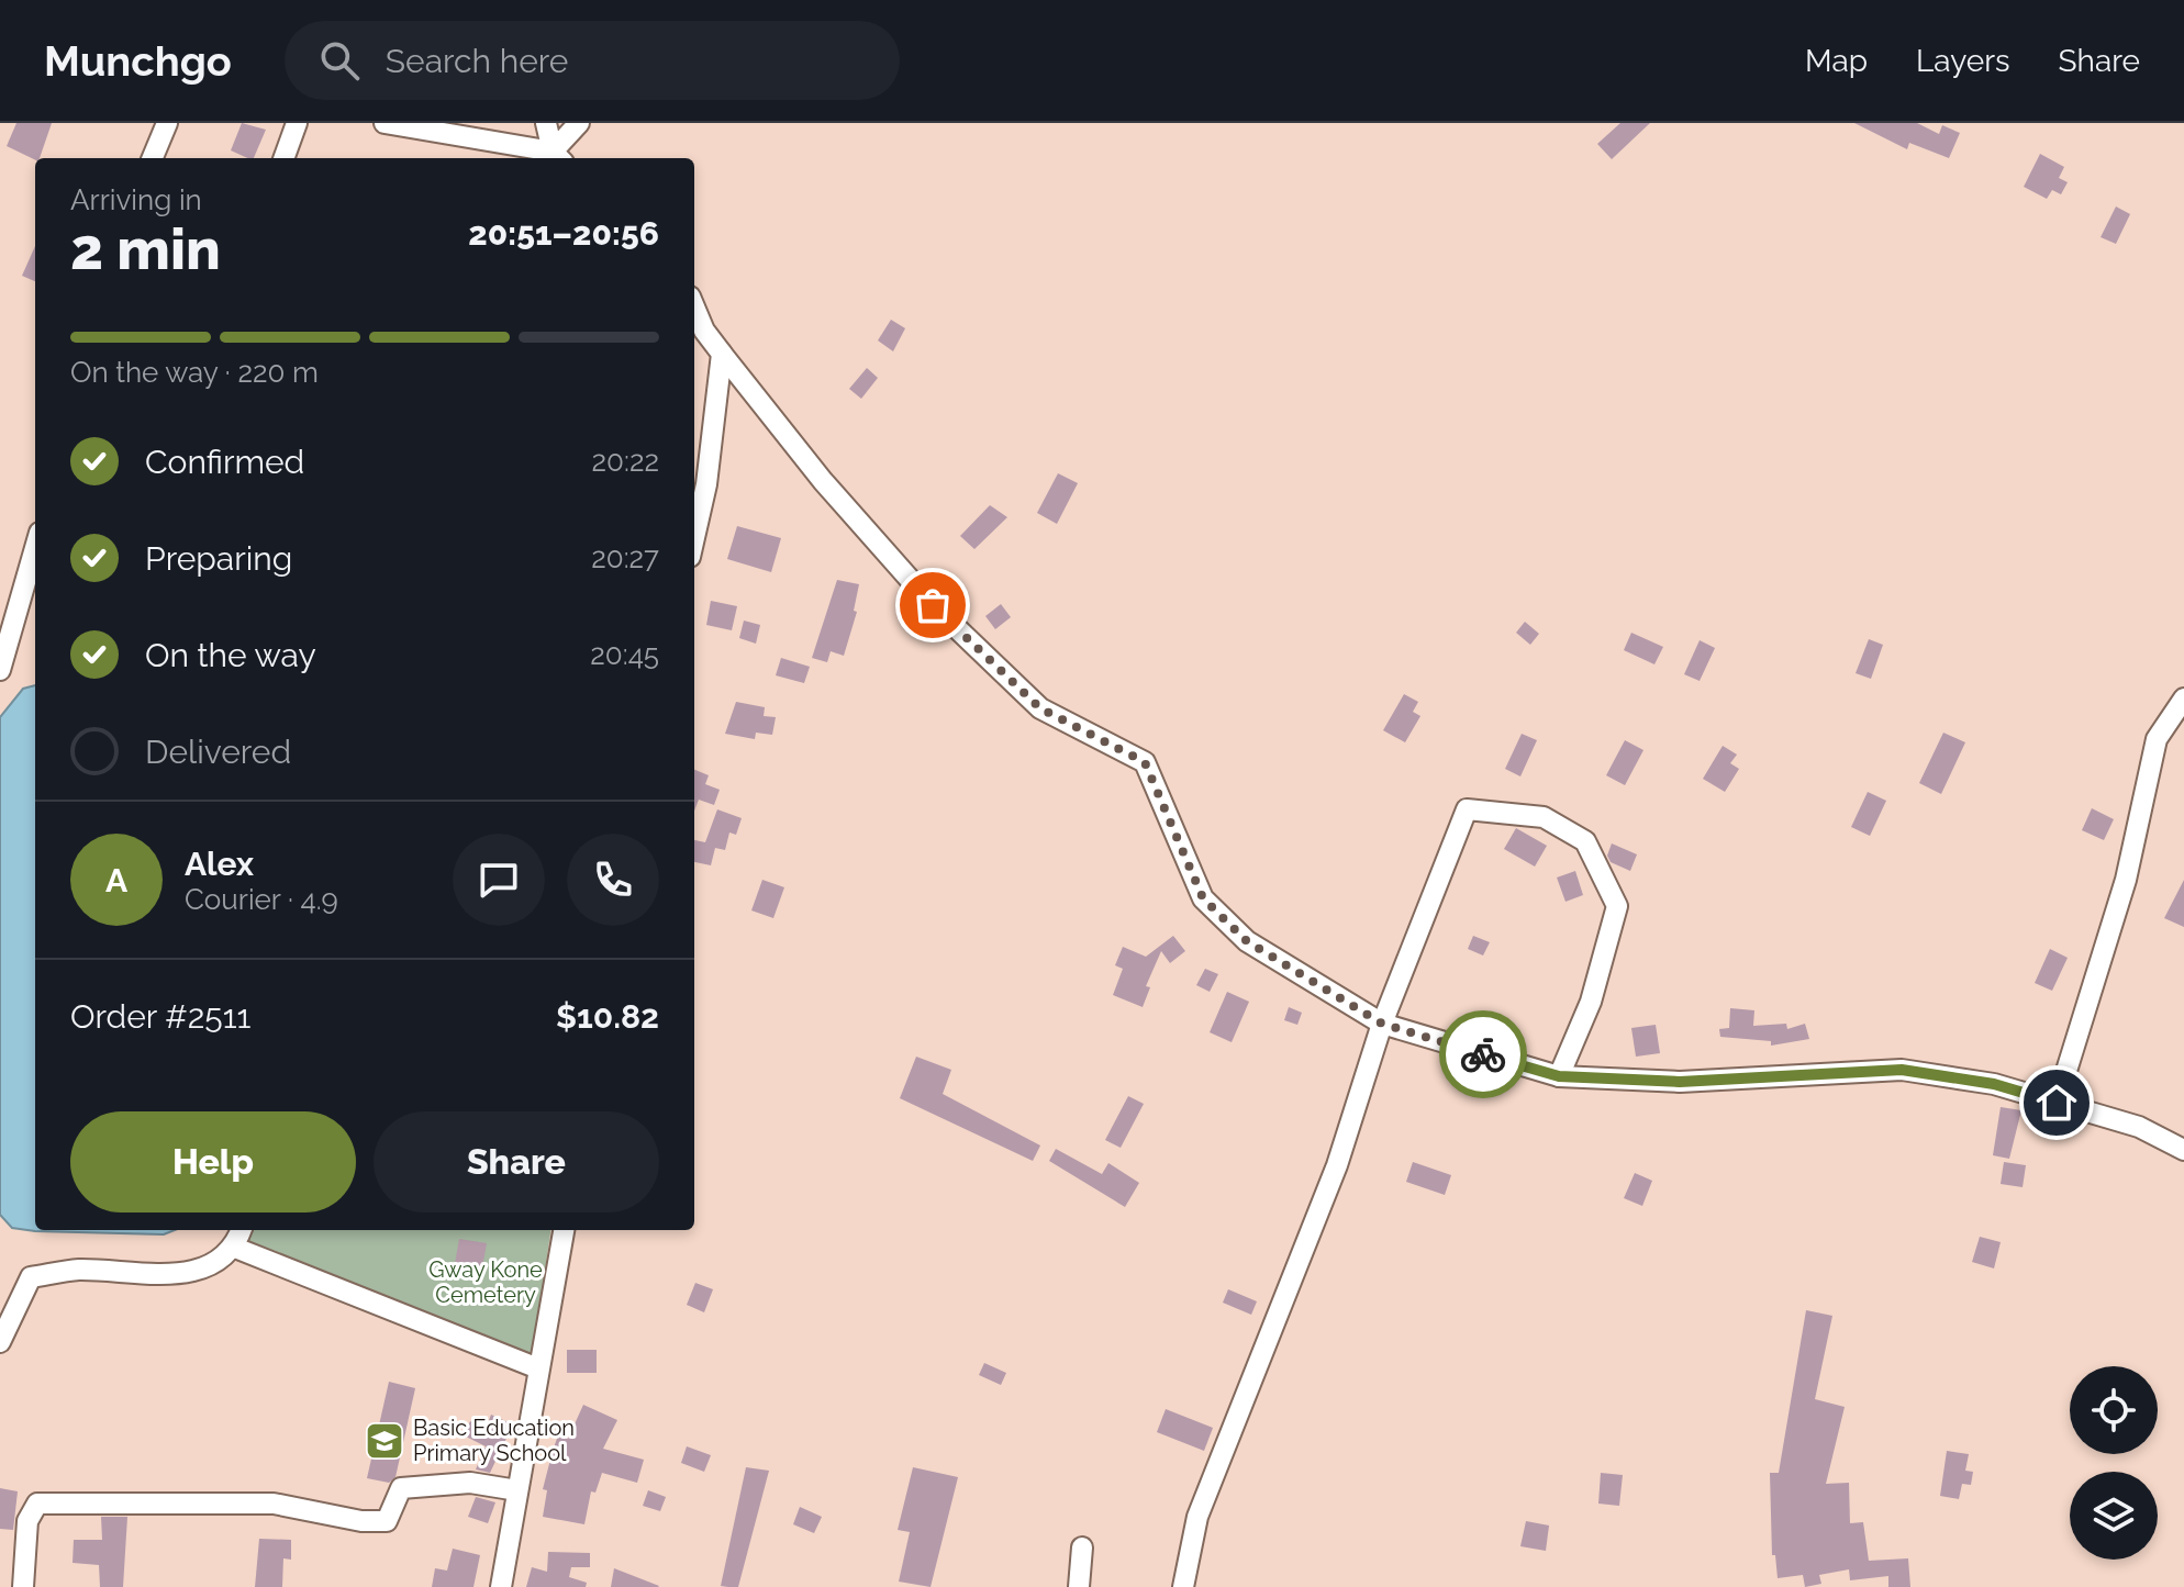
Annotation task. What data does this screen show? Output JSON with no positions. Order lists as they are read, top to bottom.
{
  "parks": ["Gway Kone Cemetery"],
  "places": {
    "school or university": ["Basic Education Primary School"]
  },
  "page": {
    "header": "Munchgo",
    "search": "Search here",
    "nav": ["Map", "Layers", "Share"],
    "heading": ["2 min", "Arriving in", "20:51–20:56"],
    "panel": [
      "Alex",
      "Courier · 4.9",
      "Order #2511",
      "$10.82"
    ],
    "bar": "On the way · 220 m",
    "list": [
      ["Confirmed", "20:22"],
      ["Preparing", "20:27"],
      ["On the way", "20:45"],
      "Delivered"
    ],
    "round": "A",
    "buttons": ["Help", "Share"]
  }
}
